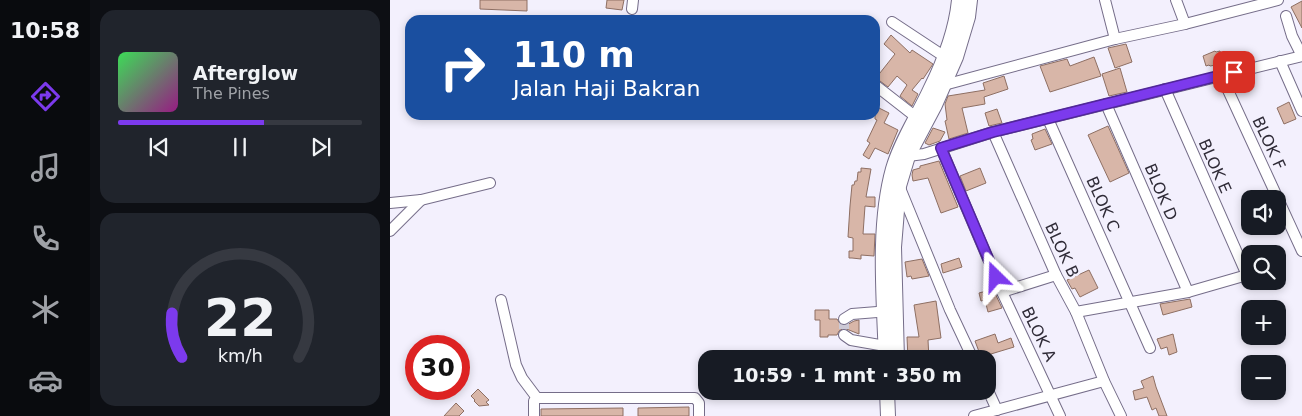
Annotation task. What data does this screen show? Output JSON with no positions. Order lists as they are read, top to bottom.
{
  "streets": {
    "street": [
      "BLOK F",
      "BLOK E",
      "BLOK D",
      "BLOK C",
      "BLOK B",
      "BLOK A"
    ]
  },
  "crossings": [
    ["BLOK E", "BLOK D"]
  ],
  "page": {
    "tabs": "10:58",
    "turn": ["110 m", "Jalan Haji Bakran"],
    "song": ["Afterglow", "The Pines"],
    "map_buttons": ["+", "−"],
    "limit": "30",
    "trip": "10:59 · 1 mnt · 350 m",
    "gauge": ["22", "km/h"]
  }
}
